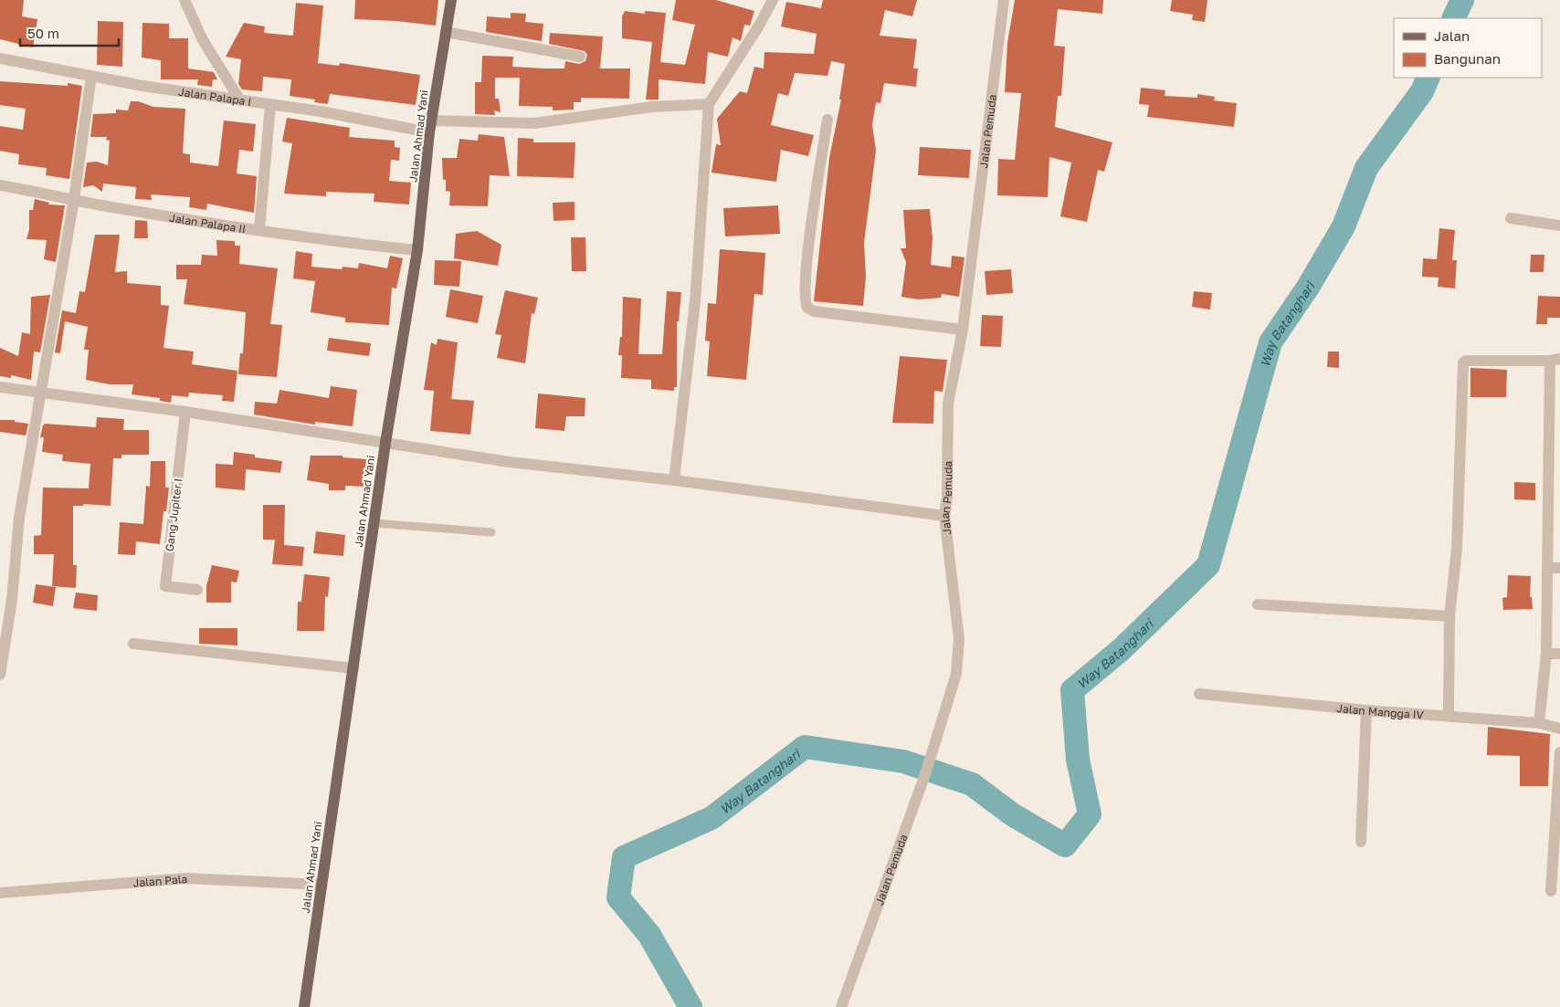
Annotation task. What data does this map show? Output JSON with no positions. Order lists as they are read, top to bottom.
{
  "streets": {
    "main road": ["Jalan Ahmad Yani"],
    "street": [
      "Jalan Palapa I",
      "Jalan Pemuda",
      "Jalan Palapa II",
      "Gang Jupiter I",
      "Jalan Mangga IV",
      "Jalan Pala"
    ]
  },
  "crossings": [
    ["Jalan Palapa I", "Jalan Ahmad Yani"],
    ["Jalan Ahmad Yani", "Jalan Palapa II"],
    ["Jalan Ahmad Yani", "Jalan Pala"]
  ],
  "water": ["Way Batanghari"],
  "legend": ["Jalan", "Bangunan"],
  "scale_bar": "50 m"
}
